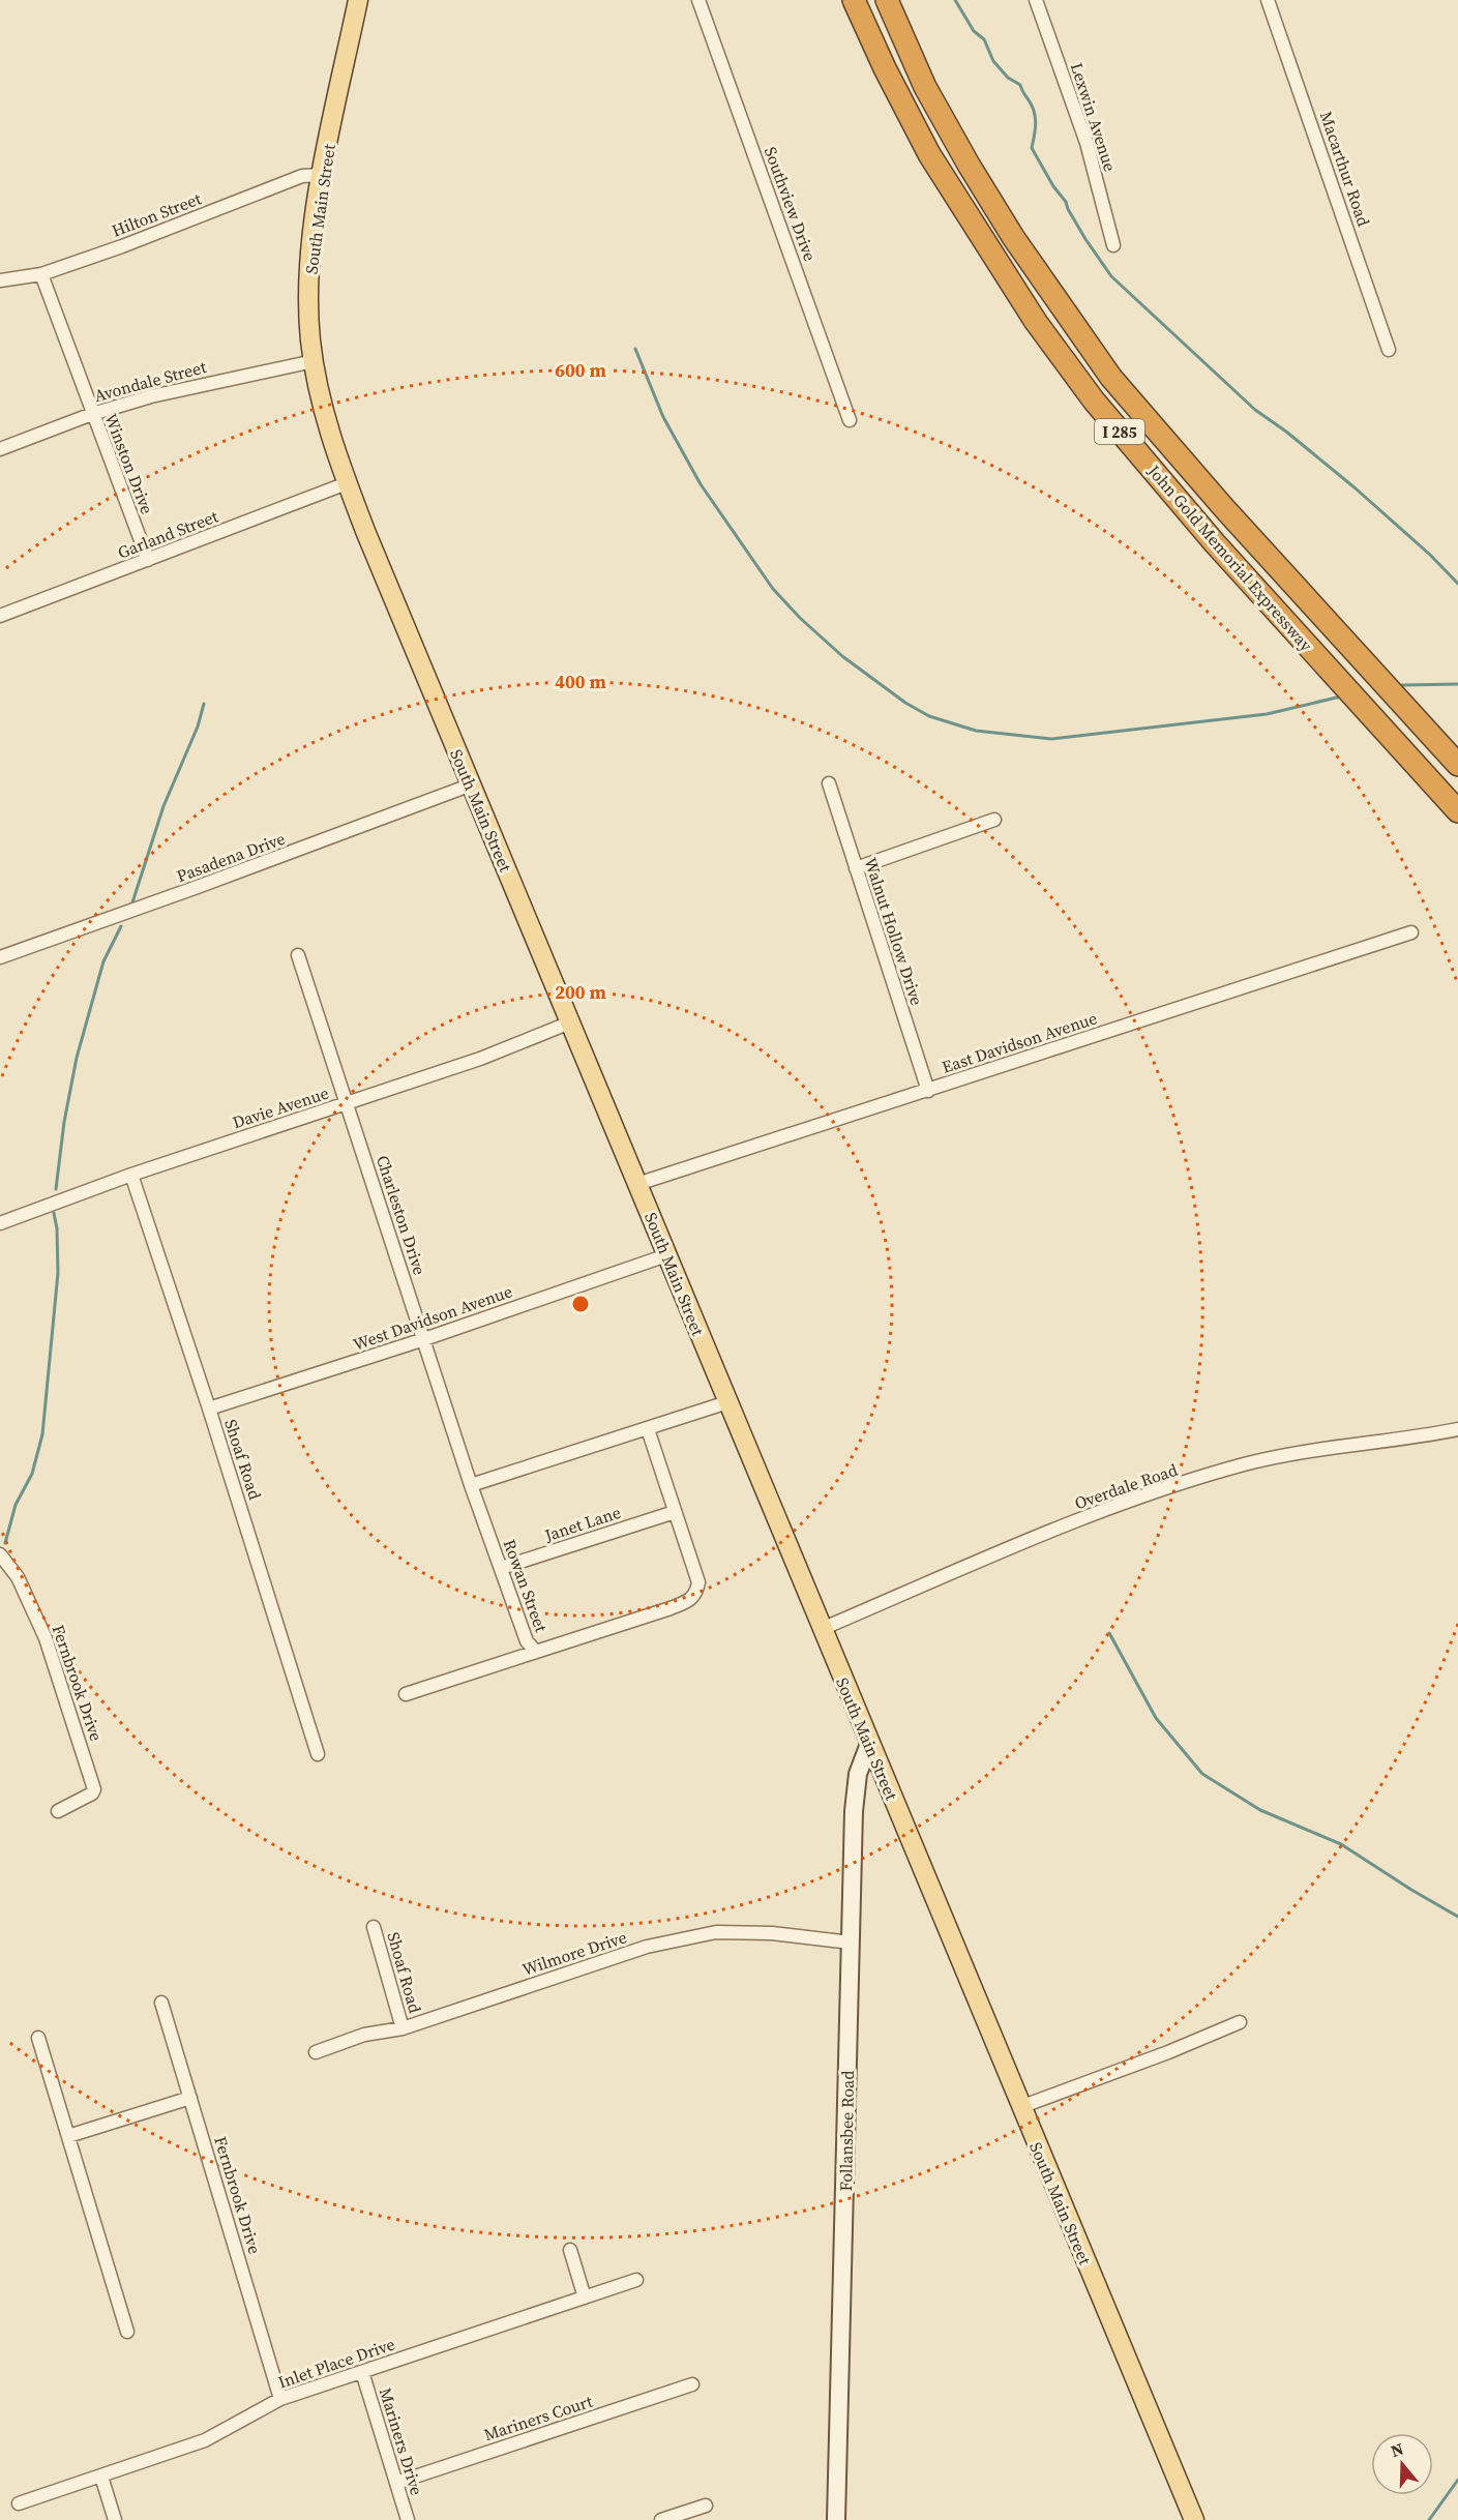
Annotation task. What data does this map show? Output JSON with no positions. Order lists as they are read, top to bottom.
{
  "streets": {
    "highway": ["I 285", "John Gold Memorial Expressway"],
    "main road": ["South Main Street"],
    "street": [
      "Lexwin Avenue",
      "Macarthur Road",
      "Southview Drive",
      "Hilton Street",
      "Avondale Street",
      "Winston Drive",
      "Garland Street",
      "Pasadena Drive",
      "Walnut Hollow Drive",
      "East Davidson Avenue",
      "Davie Avenue",
      "Charleston Drive",
      "West Davidson Avenue",
      "Shoaf Road",
      "Overdale Road",
      "Janet Lane",
      "Rowan Street",
      "Fernbrook Drive",
      "Wilmore Drive",
      "Follansbee Road",
      "Inlet Place Drive",
      "Mariners Court",
      "Mariners Drive"
    ]
  },
  "crossings": [
    ["South Main Street", "Hilton Street"],
    ["South Main Street", "Avondale Street"],
    ["South Main Street", "Garland Street"],
    ["South Main Street", "Pasadena Drive"],
    ["South Main Street", "East Davidson Avenue"],
    ["South Main Street", "Davie Avenue"],
    ["South Main Street", "West Davidson Avenue"],
    ["South Main Street", "Overdale Road"],
    ["South Main Street", "Follansbee Road"],
    ["Hilton Street", "Winston Drive"],
    ["Avondale Street", "Winston Drive"],
    ["Winston Drive", "Garland Street"],
    ["Walnut Hollow Drive", "East Davidson Avenue"],
    ["Davie Avenue", "Charleston Drive"],
    ["Davie Avenue", "Shoaf Road"],
    ["Charleston Drive", "West Davidson Avenue"],
    ["Charleston Drive", "Rowan Street"],
    ["West Davidson Avenue", "Shoaf Road"],
    ["Shoaf Road", "Wilmore Drive"],
    ["Janet Lane", "Rowan Street"],
    ["Fernbrook Drive", "Inlet Place Drive"],
    ["Wilmore Drive", "Follansbee Road"],
    ["Inlet Place Drive", "Mariners Drive"],
    ["Mariners Court", "Mariners Drive"]
  ],
  "north": "top",
  "rings": ["600 m", "400 m", "200 m"]
}
